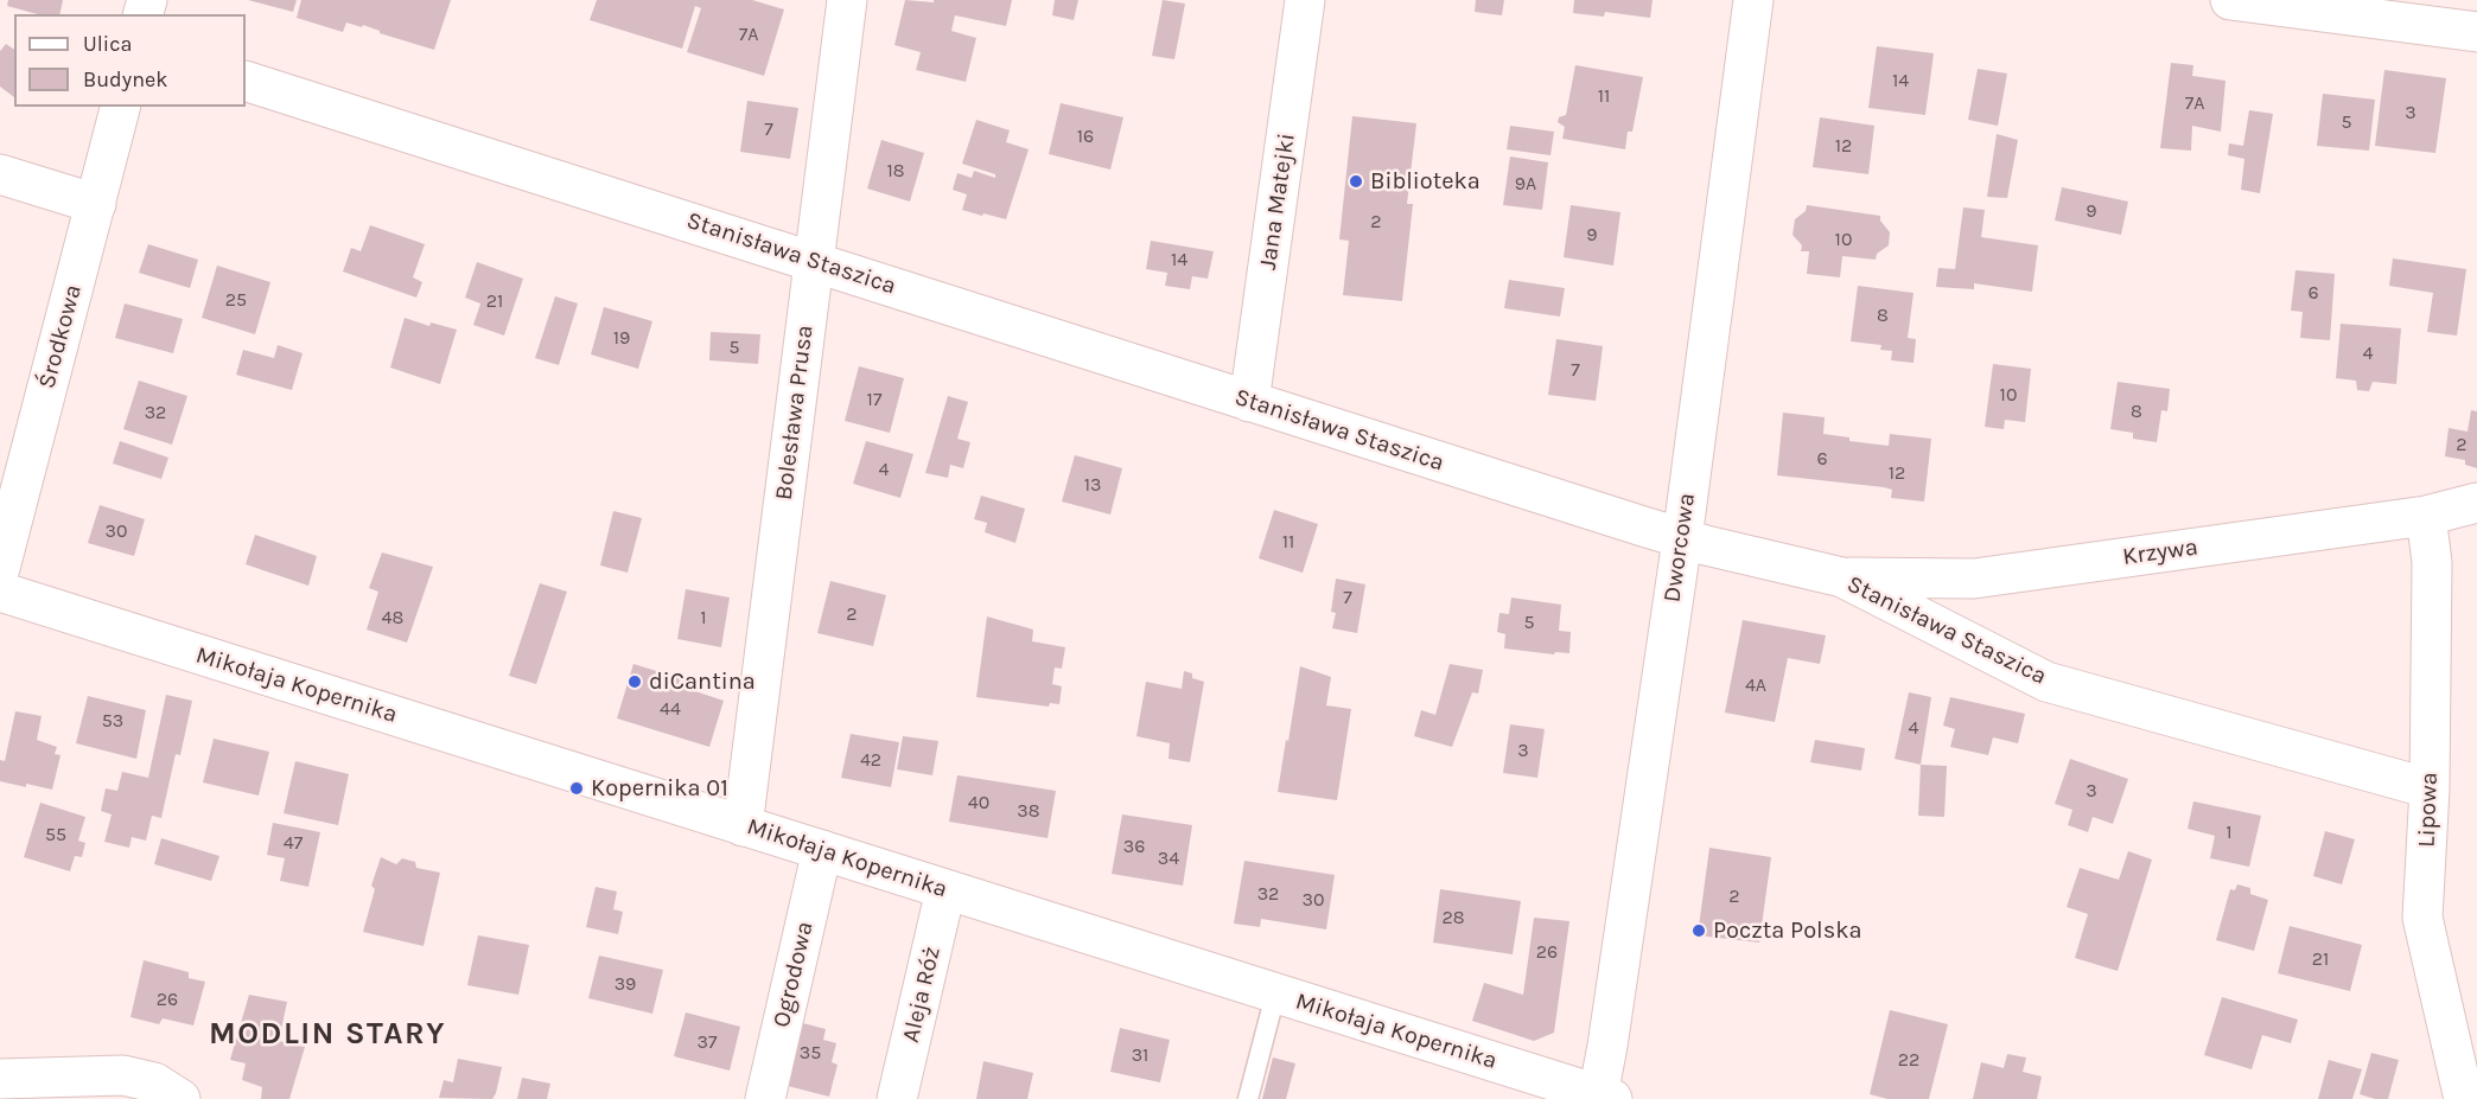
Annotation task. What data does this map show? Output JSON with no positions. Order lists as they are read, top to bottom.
{
  "streets": {
    "street": [
      "Jana Matejki",
      "Stanisława Staszica",
      "Środkowa",
      "Bolesława Prusa",
      "Dworcowa",
      "Krzywa",
      "Mikołaja Kopernika",
      "Lipowa",
      "Ogrodowa",
      "Aleja Róż"
    ]
  },
  "crossings": [
    ["Jana Matejki", "Stanisława Staszica"],
    ["Stanisława Staszica", "Bolesława Prusa"],
    ["Stanisława Staszica", "Dworcowa"],
    ["Stanisława Staszica", "Krzywa"],
    ["Stanisława Staszica", "Lipowa"],
    ["Bolesława Prusa", "Mikołaja Kopernika"],
    ["Dworcowa", "Mikołaja Kopernika"],
    ["Krzywa", "Lipowa"],
    ["Mikołaja Kopernika", "Ogrodowa"],
    ["Mikołaja Kopernika", "Aleja Róż"]
  ],
  "districts": ["MODLIN STARY"],
  "places": [
    "Biblioteka",
    "diCantina",
    "Kopernika 01",
    "Poczta Polska"
  ],
  "house_numbers": [
    "7A",
    "14",
    "11",
    "7A",
    "3",
    "5",
    "7",
    "16",
    "12",
    "18",
    "9A",
    "9",
    "2",
    "9",
    "10",
    "14",
    "6",
    "25",
    "21",
    "8",
    "19",
    "5",
    "4",
    "7",
    "10",
    "17",
    "8",
    "32",
    "2",
    "6",
    "4",
    "12",
    "13",
    "30",
    "11",
    "7",
    "2",
    "48",
    "1",
    "5",
    "4A",
    "44",
    "53",
    "4",
    "3",
    "42",
    "3",
    "40",
    "38",
    "1",
    "55",
    "47",
    "36",
    "34",
    "32",
    "2",
    "30",
    "28",
    "26",
    "21",
    "39",
    "26",
    "37",
    "35",
    "31",
    "22"
  ],
  "legend": ["Ulica", "Budynek"]
}
